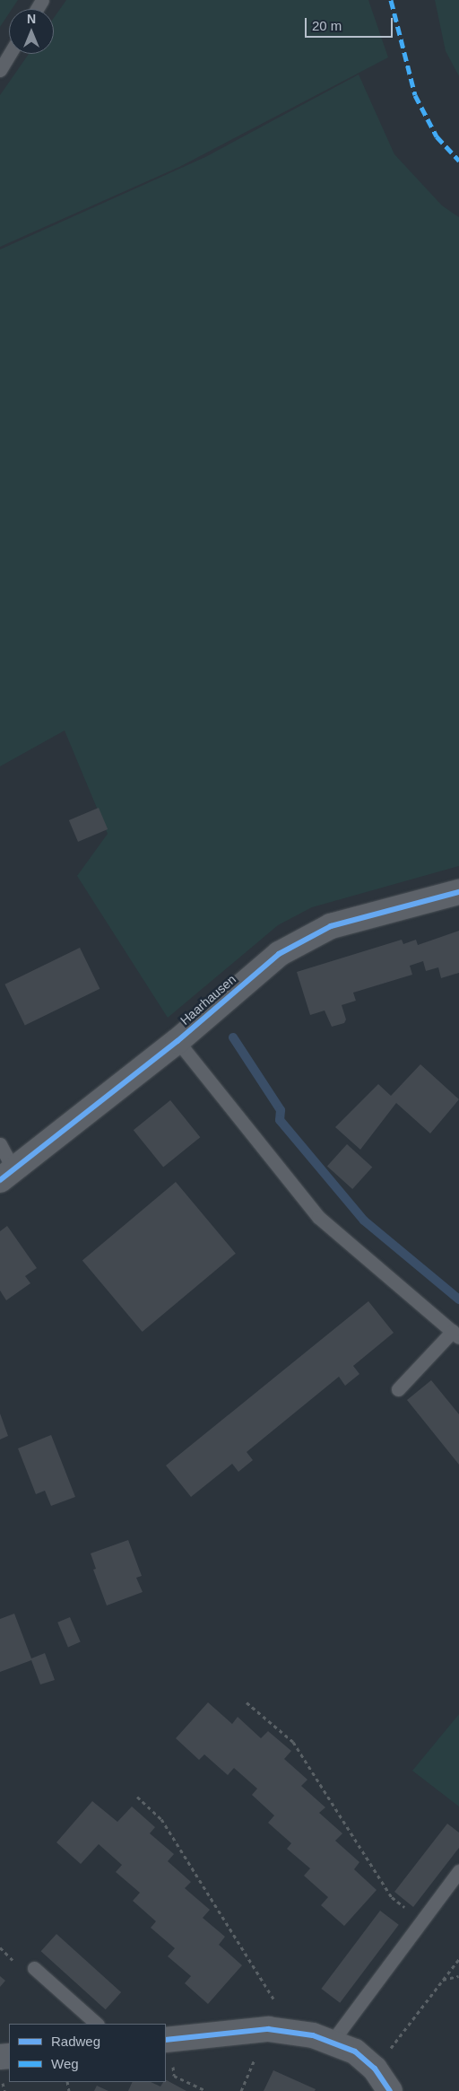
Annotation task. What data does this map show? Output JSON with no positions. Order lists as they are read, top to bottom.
{
  "streets": {
    "street": ["Haarhausen"]
  },
  "legend": ["Radweg", "Weg"],
  "scale_bar": "20 m",
  "north": "top"
}
